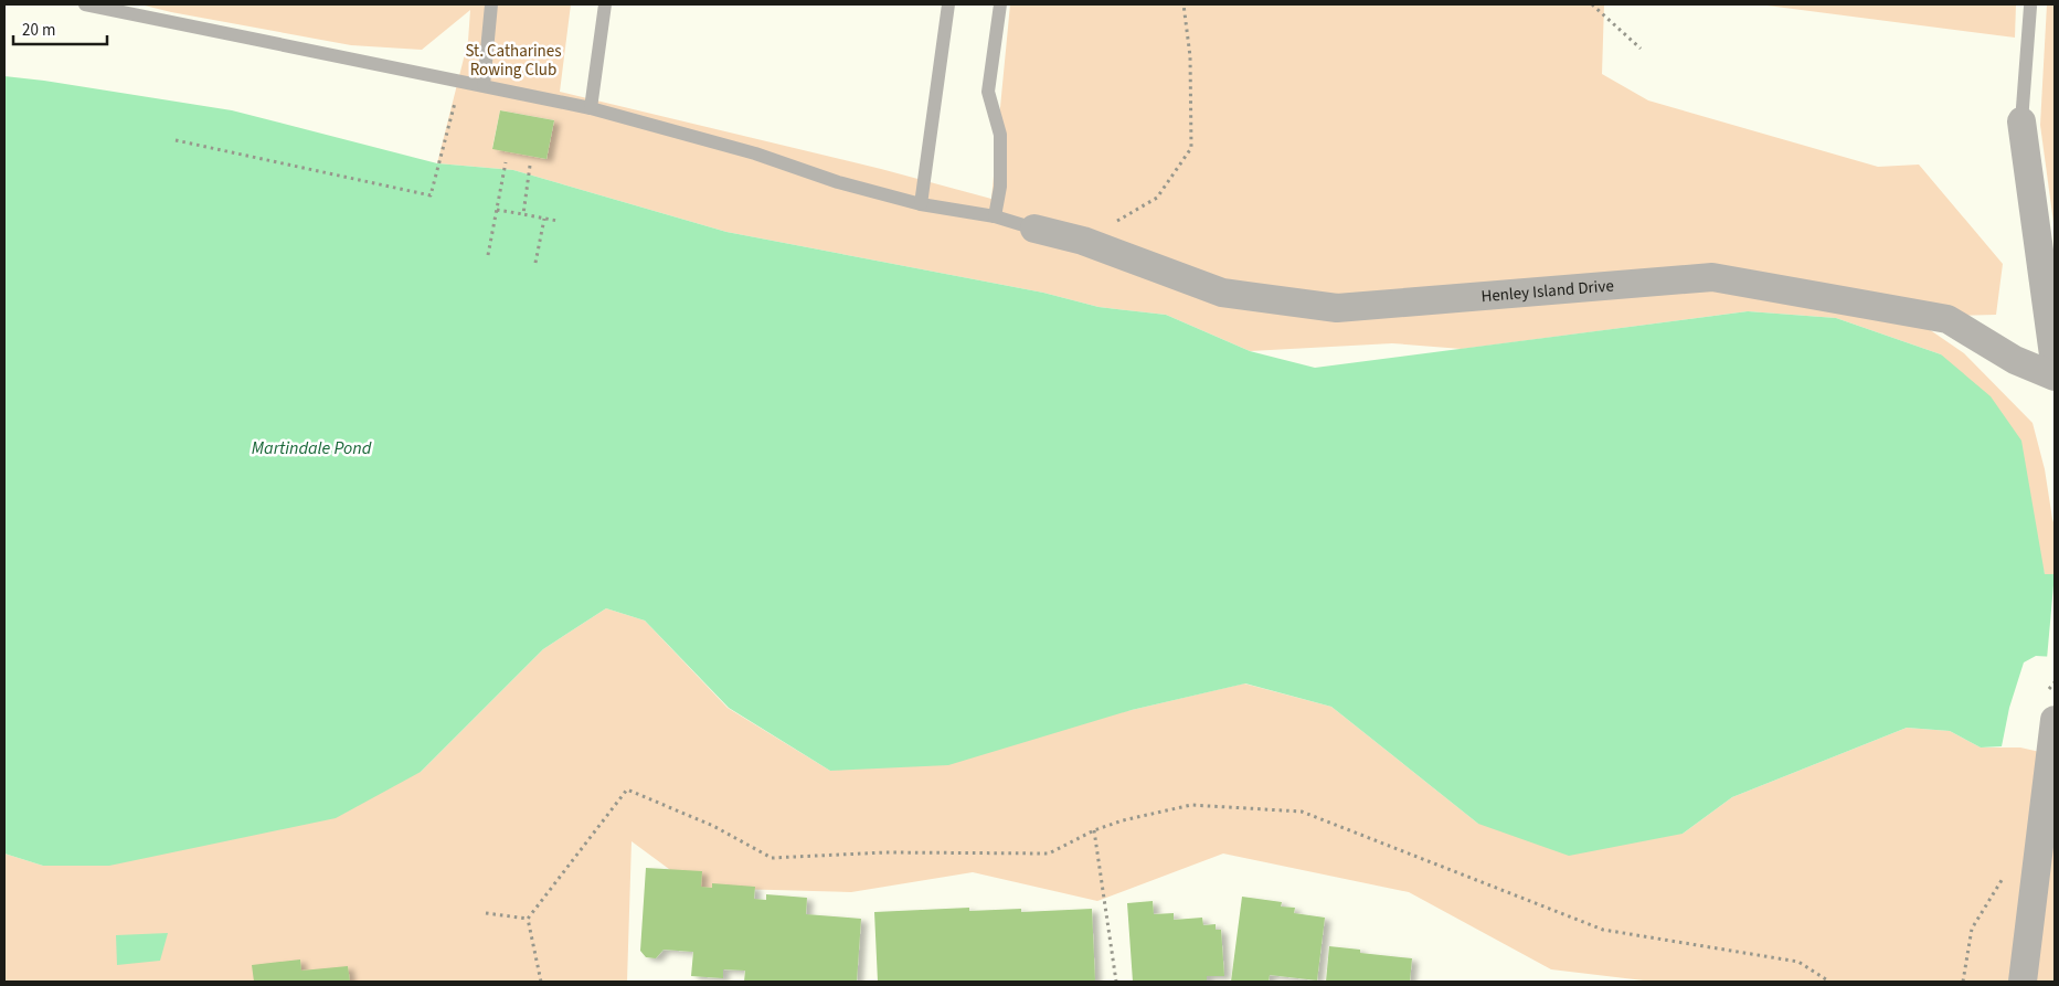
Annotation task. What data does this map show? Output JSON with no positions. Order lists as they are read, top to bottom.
{
  "streets": {
    "street": ["Henley Island Drive"]
  },
  "water": ["Martindale Pond"],
  "parks": ["St. Catharines Rowing Club"],
  "scale_bar": "20 m"
}
